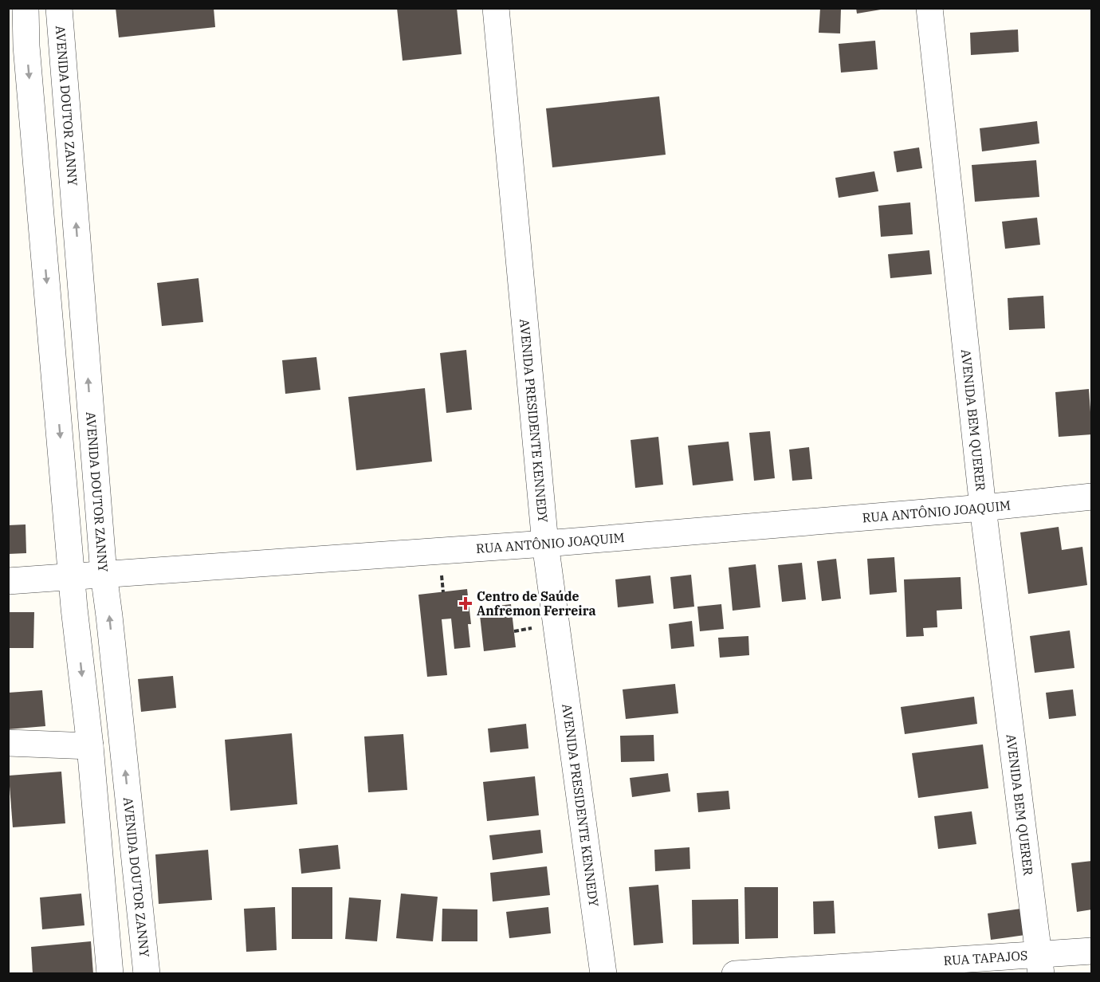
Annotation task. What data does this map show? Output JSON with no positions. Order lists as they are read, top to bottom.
{
  "streets": {
    "street": [
      "AVENIDA DOUTOR ZANNY",
      "AVENIDA BEM QUERER",
      "AVENIDA PRESIDENTE KENNEDY",
      "RUA ANTÔNIO JOAQUIM",
      "RUA TAPAJOS"
    ]
  },
  "crossings": [
    ["AVENIDA DOUTOR ZANNY", "RUA ANTÔNIO JOAQUIM"],
    ["AVENIDA BEM QUERER", "RUA ANTÔNIO JOAQUIM"],
    ["AVENIDA BEM QUERER", "RUA TAPAJOS"],
    ["AVENIDA PRESIDENTE KENNEDY", "RUA ANTÔNIO JOAQUIM"]
  ],
  "places": {
    "health": ["Centro de Saúde Anfremon Ferreira"]
  }
}
